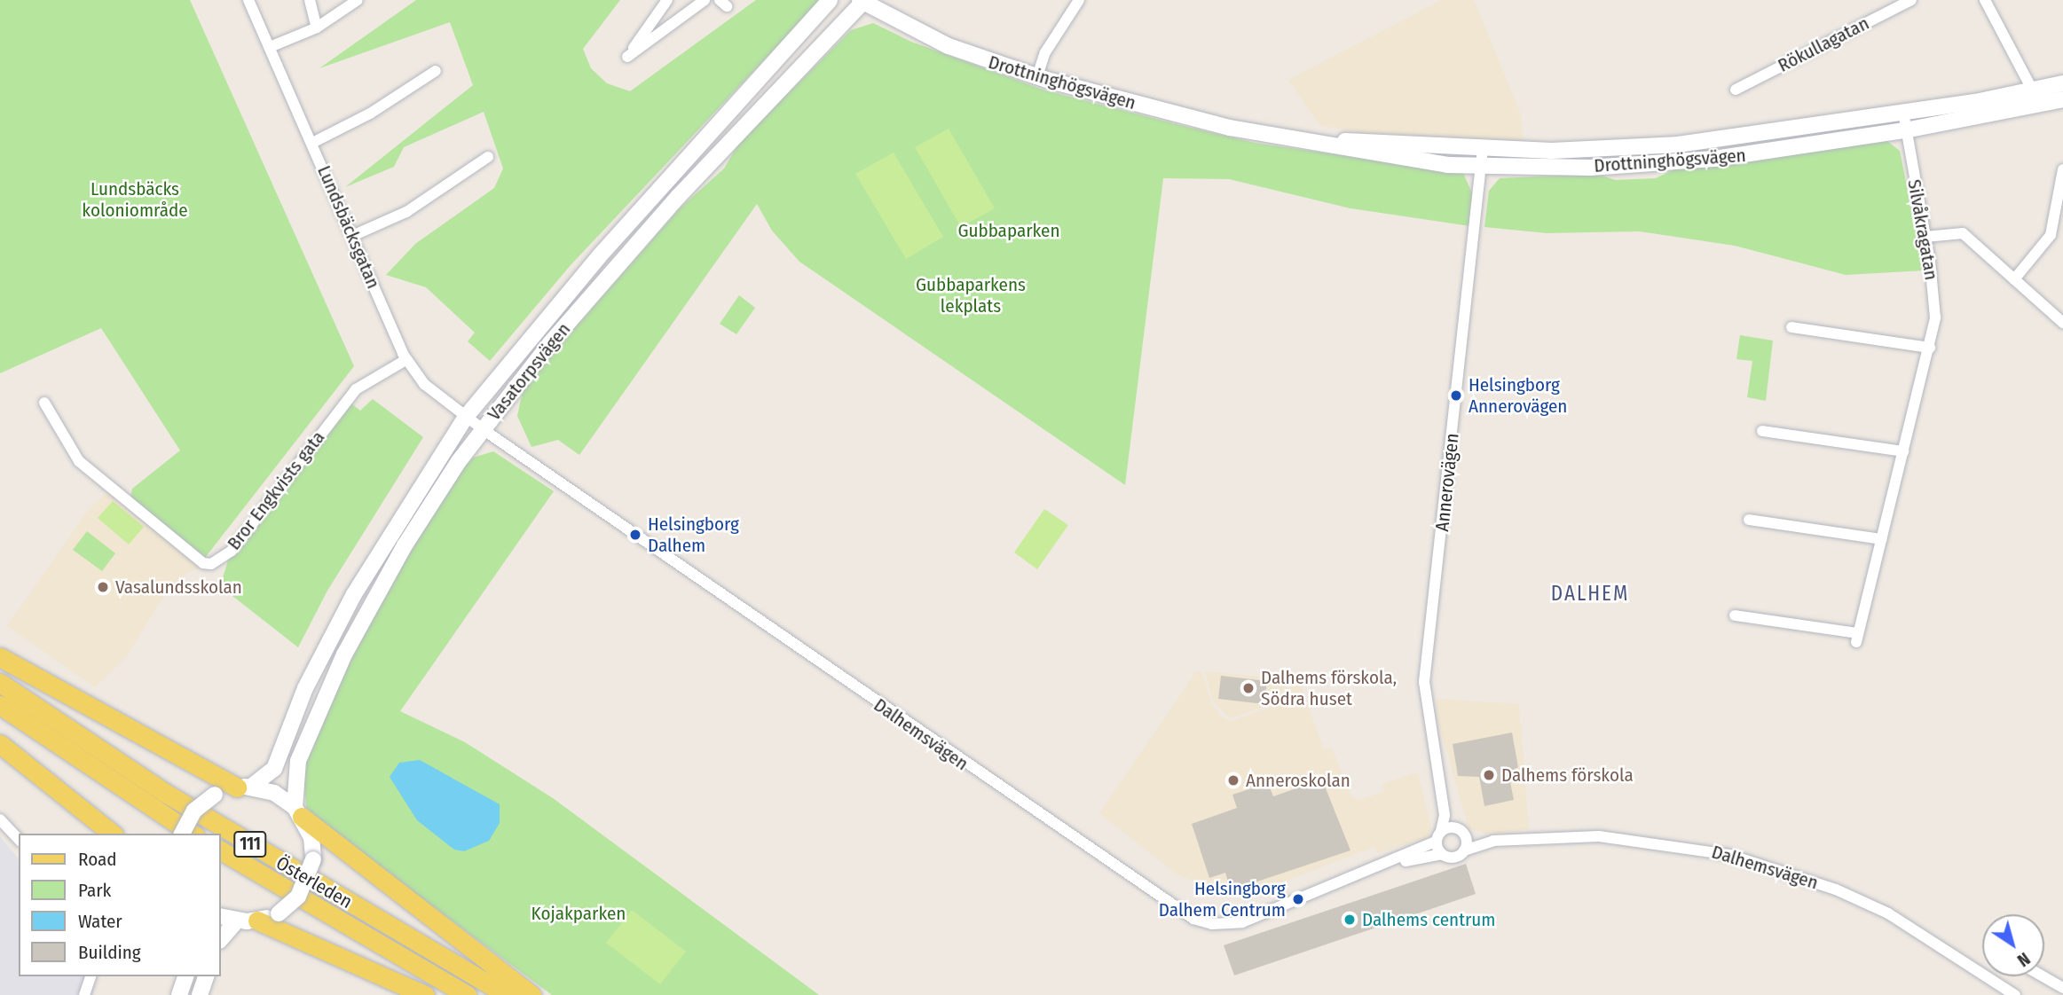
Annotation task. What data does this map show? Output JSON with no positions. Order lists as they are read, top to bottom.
{
  "streets": {
    "main road": [
      "Drottninghögsvägen",
      "Vasatorpsvägen",
      "111",
      "Österleden"
    ],
    "street": [
      "Rökullagatan",
      "Lundsbäcksgatan",
      "Silvåkragatan",
      "Annerovägen",
      "Bror Engkvists gata",
      "Dalhemsvägen"
    ]
  },
  "crossings": [
    ["Drottninghögsvägen", "Silvåkragatan"],
    ["Drottninghögsvägen", "Vasatorpsvägen"],
    ["Drottninghögsvägen", "Annerovägen"],
    ["Lundsbäcksgatan", "Vasatorpsvägen"],
    ["Lundsbäcksgatan", "Bror Engkvists gata"],
    ["Lundsbäcksgatan", "Dalhemsvägen"],
    ["Vasatorpsvägen", "Dalhemsvägen"],
    ["Annerovägen", "Dalhemsvägen"]
  ],
  "districts": ["DALHEM"],
  "parks": [
    "Lundsbäcks koloniområde",
    "Gubbaparken",
    "Gubbaparkens lekplats",
    "Kojakparken"
  ],
  "places": [
    "Helsingborg Annerovägen",
    "Helsingborg Dalhem",
    "Vasalundsskolan",
    "Dalhems förskola, Södra huset",
    "Dalhems förskola",
    "Anneroskolan",
    "Helsingborg Dalhem Centrum",
    "Dalhems centrum"
  ],
  "legend": [
    "Road",
    "Park",
    "Water",
    "Building"
  ],
  "north": "bottom right"
}
